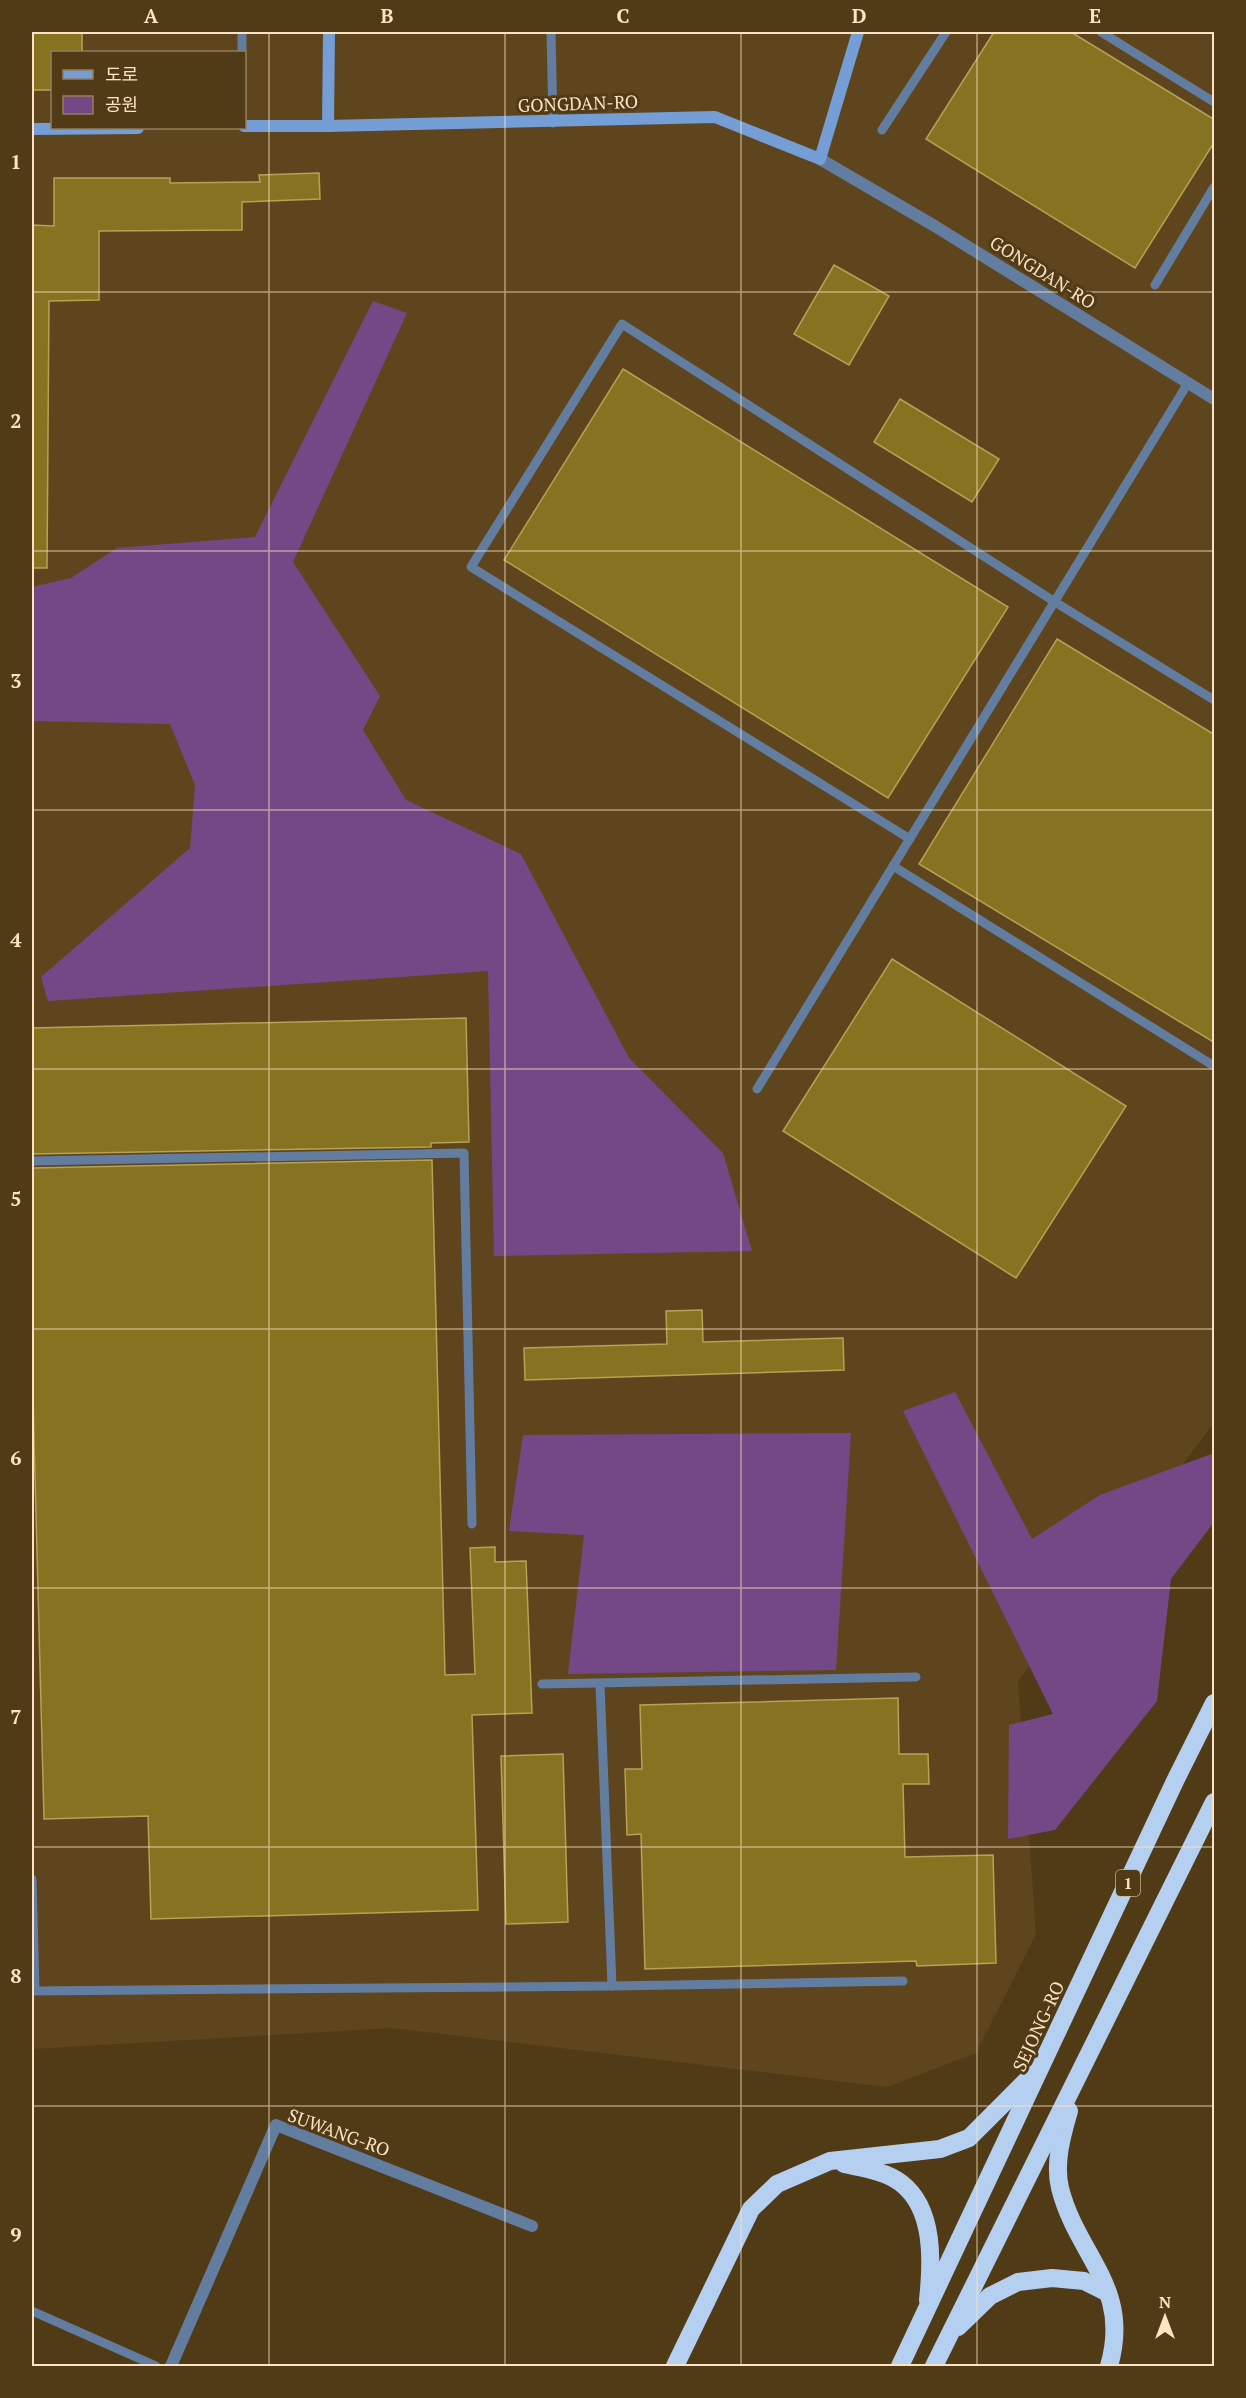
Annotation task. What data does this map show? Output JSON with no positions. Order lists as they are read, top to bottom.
{
  "streets": {
    "highway": ["1", "SEJONG-RO"],
    "street": ["GONGDAN-RO", "SUWANG-RO"]
  },
  "legend": ["도로", "공원"],
  "north": "top",
  "grid": {
    "columns": [
      "A",
      "B",
      "C",
      "D",
      "E"
    ],
    "rows": [
      "1",
      "2",
      "3",
      "4",
      "5",
      "6",
      "7",
      "8",
      "9"
    ]
  }
}
